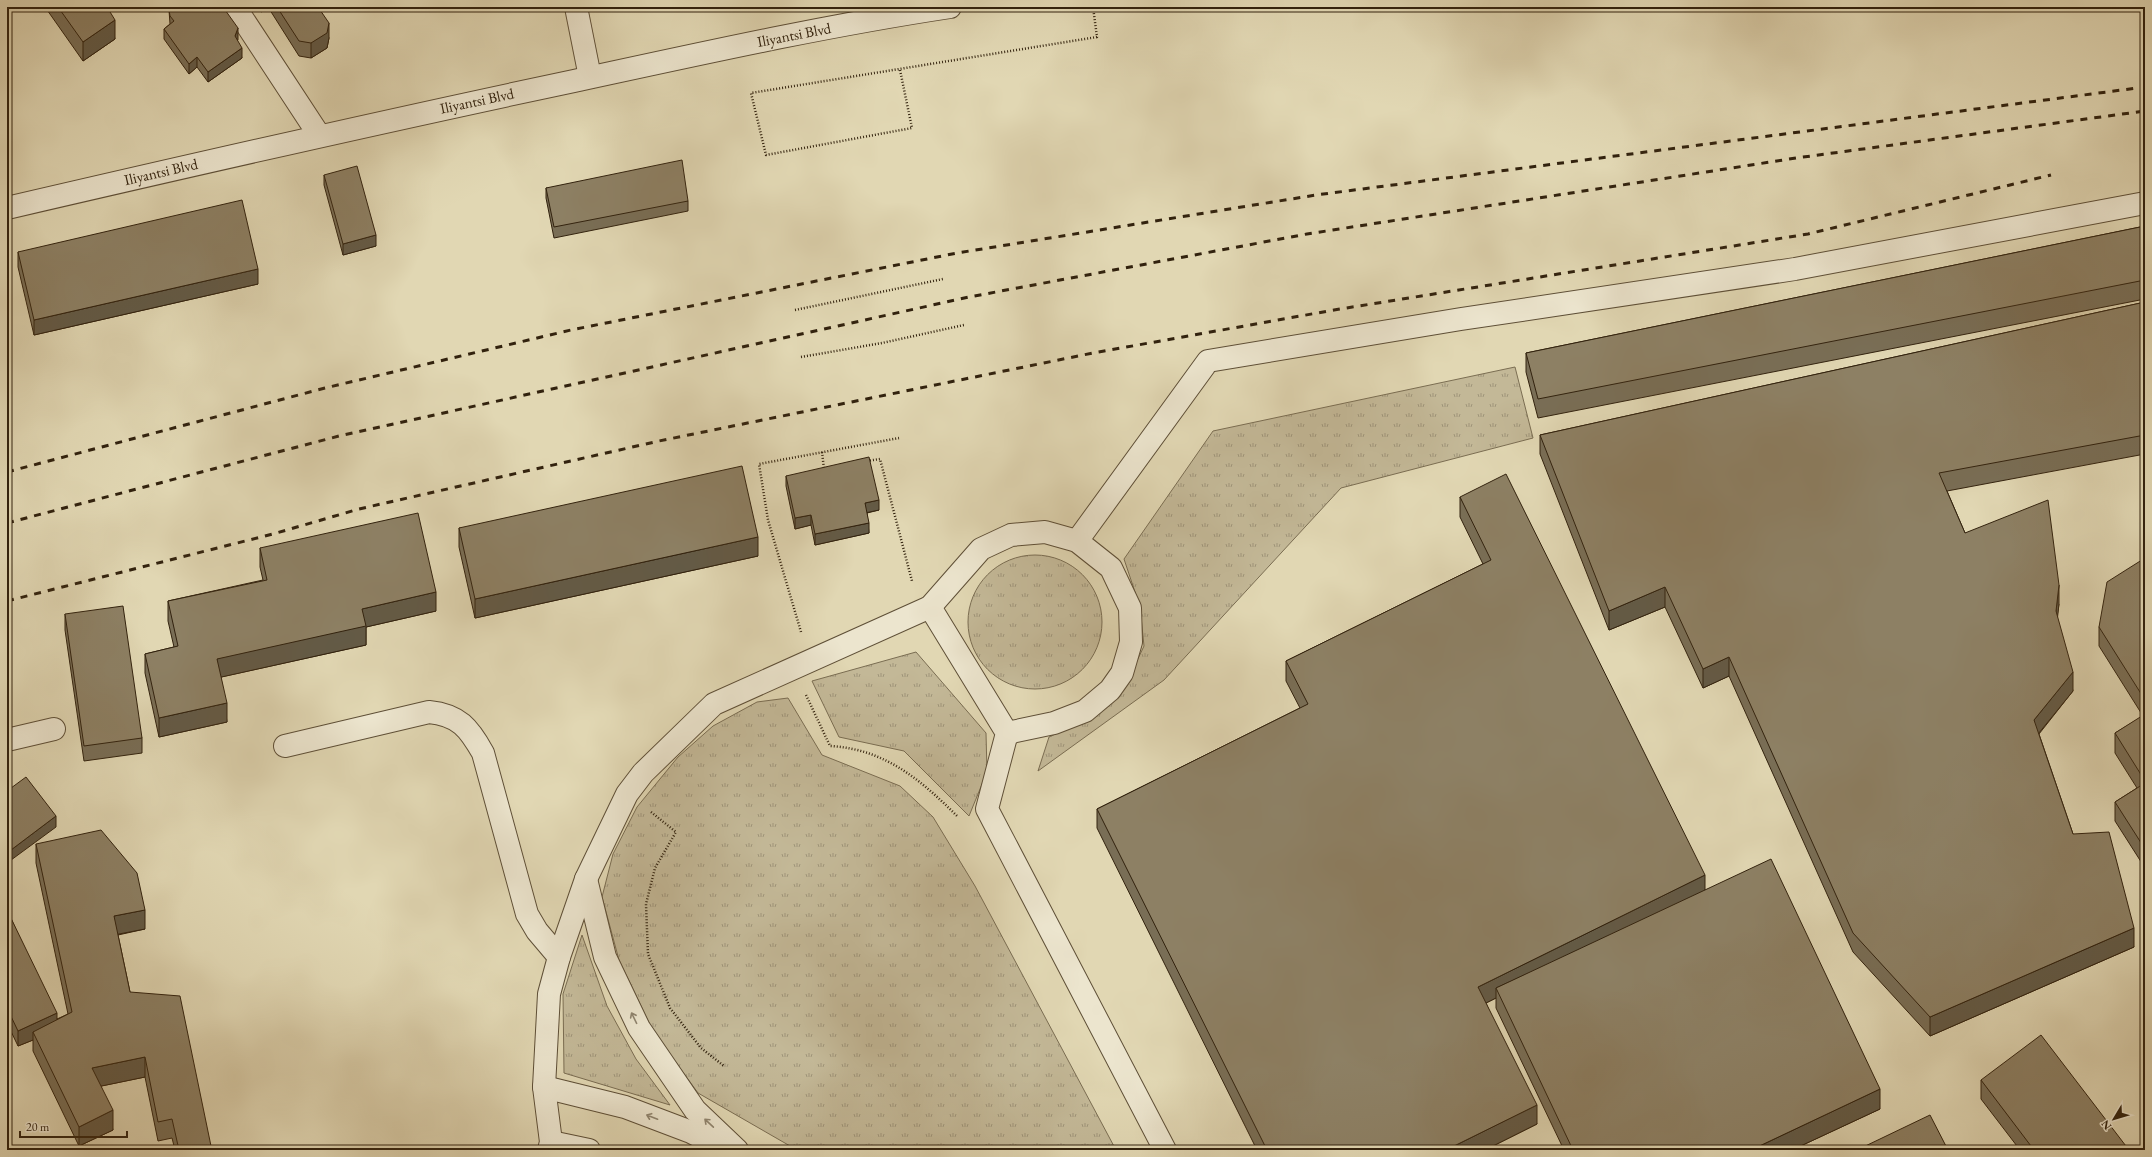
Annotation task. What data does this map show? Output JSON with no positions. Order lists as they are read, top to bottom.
{
  "streets": {
    "street": ["Iliyantsi Blvd"]
  },
  "scale_bar": "20 m",
  "north": "bottom left"
}
